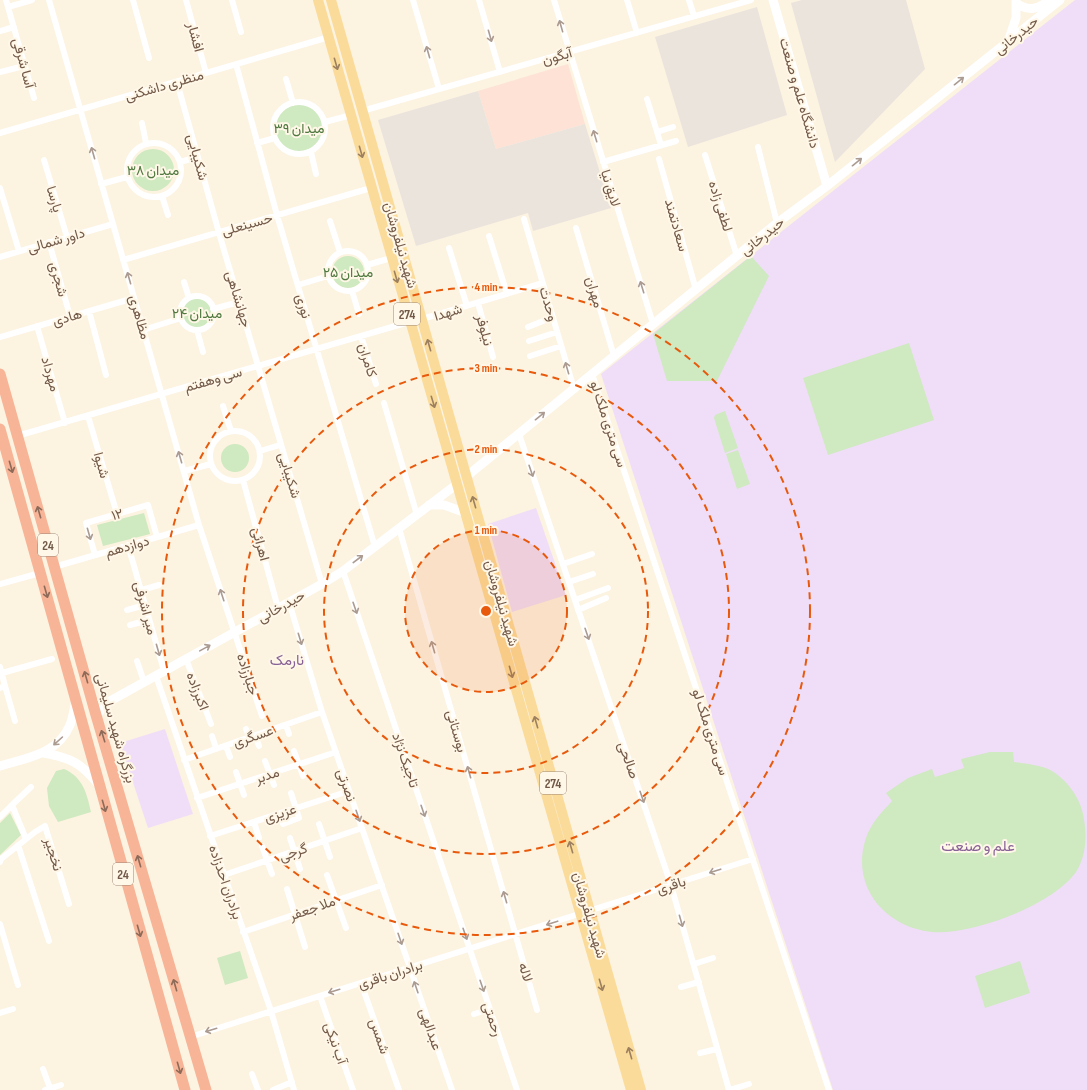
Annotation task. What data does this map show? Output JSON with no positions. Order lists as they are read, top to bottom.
{
  "streets": {
    "highway": ["24", "بزرگراه شهید سلیمانی"],
    "main road": [
      "حیدرخانی",
      "دانشگاه علم و صنعت",
      "شهید نیلفروشان",
      "274"
    ],
    "street": [
      "افشار",
      "آبگون",
      "آسا شرقی",
      "منظری داشکنی",
      "شکیبایی",
      "لایق نیا",
      "پارسا",
      "لطفی زاده",
      "حسینعلی",
      "سعادتمند",
      "داور شمالی",
      "شجری",
      "مهران",
      "جهانشاهی",
      "وحدت",
      "نوری",
      "شهدا",
      "هادی",
      "مظاهری",
      "نیلوفر",
      "کامران",
      "مهرداد",
      "سی وهفتم",
      "سی متری ملک لو",
      "شیوا",
      "۱۲",
      "اهرائی",
      "دوازدهم",
      "میر اشرفی",
      "جبارزاده",
      "اکبرزاده",
      "بوستانی",
      "عسگری",
      "تاجیک نژاد",
      "صالحی",
      "مدبر",
      "نصرتی",
      "عزیزی",
      "گرجی",
      "نخجیر",
      "برادران احدزاده",
      "باقری",
      "ملا جعفر",
      "لاله",
      "برادران باقری",
      "رحمتی",
      "عبدالهی",
      "شمس",
      "آب نیکی"
    ]
  },
  "crossings": [
    ["حیدرخانی", "دانشگاه علم و صنعت"],
    ["حیدرخانی", "شکیبایی"],
    ["حیدرخانی", "لایق نیا"],
    ["حیدرخانی", "لطفی زاده"],
    ["حیدرخانی", "سعادتمند"],
    ["حیدرخانی", "شهید نیلفروشان"],
    ["حیدرخانی", "مهران"],
    ["حیدرخانی", "وحدت"],
    ["حیدرخانی", "نوری"],
    ["حیدرخانی", "274"],
    ["حیدرخانی", "مظاهری"],
    ["حیدرخانی", "سی متری ملک لو"],
    ["حیدرخانی", "اهرائی"],
    ["حیدرخانی", "میر اشرفی"],
    ["حیدرخانی", "جبارزاده"],
    ["حیدرخانی", "اکبرزاده"],
    ["حیدرخانی", "بزرگراه شهید سلیمانی"],
    ["حیدرخانی", "بوستانی"],
    ["حیدرخانی", "تاجیک نژاد"],
    ["حیدرخانی", "صالحی"],
    ["حیدرخانی", "نصرتی"],
    ["حیدرخانی", "برادران احدزاده"],
    ["افشار", "منظری داشکنی"],
    ["آبگون", "لایق نیا"],
    ["آبگون", "شهید نیلفروشان"],
    ["منظری داشکنی", "شکیبایی"],
    ["منظری داشکنی", "نوری"],
    ["منظری داشکنی", "274"],
    ["منظری داشکنی", "مظاهری"],
    ["شکیبایی", "حسینعلی"],
    ["شکیبایی", "جهانشاهی"],
    ["شکیبایی", "سی وهفتم"],
    ["پارسا", "داور شمالی"],
    ["حسینعلی", "جهانشاهی"],
    ["حسینعلی", "نوری"],
    ["حسینعلی", "274"],
    ["حسینعلی", "مظاهری"],
    ["داور شمالی", "شجری"],
    ["داور شمالی", "مظاهری"],
    ["شهید نیلفروشان", "شهدا"],
    ["شهید نیلفروشان", "274"],
    ["شهید نیلفروشان", "باقری"],
    ["شهید نیلفروشان", "برادران باقری"],
    ["شجری", "هادی"],
    ["جهانشاهی", "سی وهفتم"],
    ["وحدت", "شهدا"],
    ["نوری", "سی وهفتم"],
    ["شهدا", "نیلوفر"],
    ["274", "سی وهفتم"],
    ["هادی", "مظاهری"],
    ["هادی", "مهرداد"],
    ["مظاهری", "سی وهفتم"],
    ["مظاهری", "دوازدهم"],
    ["مظاهری", "جبارزاده"],
    ["کامران", "سی وهفتم"],
    ["مهرداد", "سی وهفتم"],
    ["سی وهفتم", "شیوا"],
    ["سی وهفتم", "بزرگراه شهید سلیمانی"],
    ["سی متری ملک لو", "باقری"],
    ["شیوا", "۱۲"],
    ["۱۲", "دوازدهم"],
    ["دوازدهم", "میر اشرفی"],
    ["دوازدهم", "بزرگراه شهید سلیمانی"],
    ["میر اشرفی", "برادران احدزاده"],
    ["بزرگراه شهید سلیمانی", "برادران باقری"],
    ["بوستانی", "لاله"],
    ["بوستانی", "برادران باقری"],
    ["عسگری", "نصرتی"],
    ["عسگری", "برادران احدزاده"],
    ["تاجیک نژاد", "برادران باقری"],
    ["تاجیک نژاد", "رحمتی"],
    ["صالحی", "باقری"],
    ["مدبر", "نصرتی"],
    ["مدبر", "برادران احدزاده"],
    ["نصرتی", "عزیزی"],
    ["نصرتی", "گرجی"],
    ["نصرتی", "ملا جعفر"],
    ["نصرتی", "برادران باقری"],
    ["نصرتی", "عبدالهی"],
    ["عزیزی", "برادران احدزاده"],
    ["گرجی", "برادران احدزاده"],
    ["برادران احدزاده", "ملا جعفر"],
    ["برادران احدزاده", "برادران باقری"],
    ["باقری", "برادران باقری"],
    ["لاله", "برادران باقری"],
    ["برادران باقری", "رحمتی"],
    ["برادران باقری", "عبدالهی"],
    ["برادران باقری", "شمس"],
    ["برادران باقری", "آب نیکی"]
  ],
  "one_way": [
    "لایق نیا",
    "مظاهری",
    "بوستانی",
    "تاجیک نژاد",
    "صالحی",
    "نصرتی",
    "باقری",
    "برادران باقری",
    "رحمتی",
    "عبدالهی"
  ],
  "districts": ["نارمک", "علم و صنعت"],
  "parks": [
    "میدان ۳۹",
    "میدان ۳۸",
    "میدان ۲۵",
    "میدان ۲۴"
  ],
  "rings": [
    "4 min",
    "3 min",
    "2 min",
    "1 min"
  ]
}
